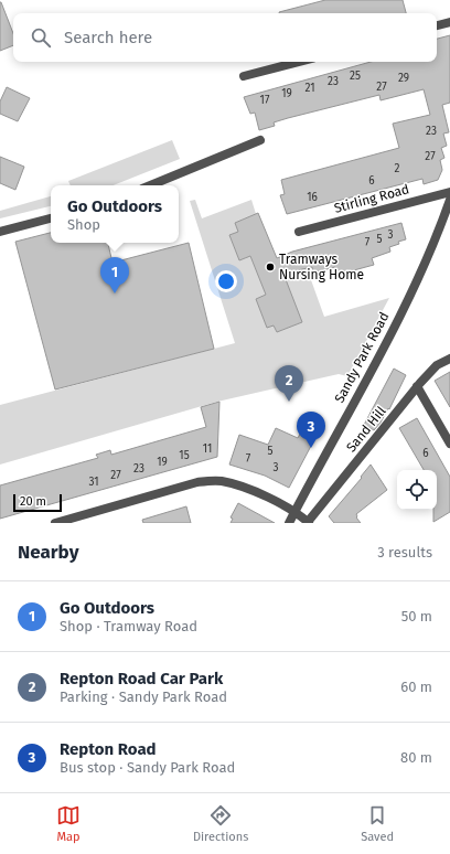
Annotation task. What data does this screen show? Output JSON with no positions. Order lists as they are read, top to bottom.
{
  "streets": {
    "street": ["Stirling Road", "Sandy Park Road", "Sand Hill"]
  },
  "places": ["Tramways Nursing Home"],
  "house_numbers": [
    "25",
    "29",
    "23",
    "27",
    "21",
    "19",
    "17",
    "23",
    "27",
    "2",
    "6",
    "16",
    "3",
    "5",
    "7",
    "11",
    "5",
    "6",
    "15",
    "7",
    "19",
    "3",
    "23",
    "27",
    "31"
  ],
  "scale_bar": "20 m",
  "page": {
    "search": "Search here",
    "popup": ["Go Outdoors", "Shop"],
    "pins": ["1", "2", "3"],
    "scale": "20 m",
    "heading": ["Nearby", "3 results"],
    "list": [
      {
        "mark": "1",
        "name": "Go Outdoors",
        "note": "Shop · Tramway Road",
        "value": "50 m"
      },
      {
        "mark": "2",
        "name": "Repton Road Car Park",
        "note": "Parking · Sandy Park Road",
        "value": "60 m"
      },
      {
        "mark": "3",
        "name": "Repton Road",
        "note": "Bus stop · Sandy Park Road",
        "value": "80 m"
      }
    ],
    "nav": ["Map", "Directions", "Saved"]
  }
}
